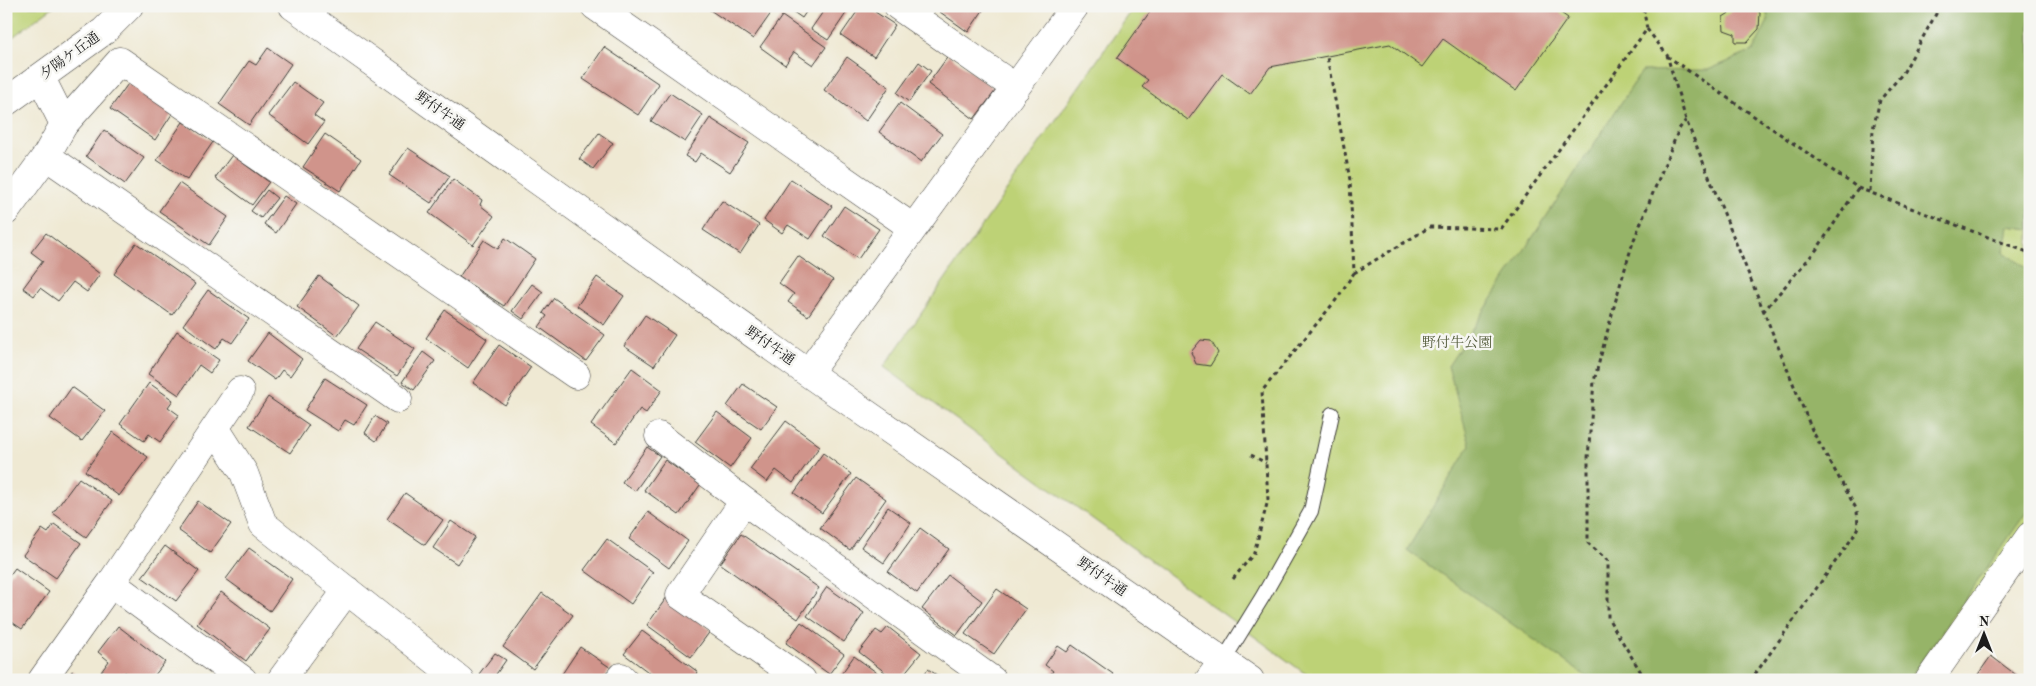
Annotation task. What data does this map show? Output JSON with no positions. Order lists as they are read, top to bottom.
{
  "streets": {
    "street": ["夕陽ケ丘通", "野付牛通"]
  },
  "parks": ["野付牛公園"],
  "north": "top"
}
